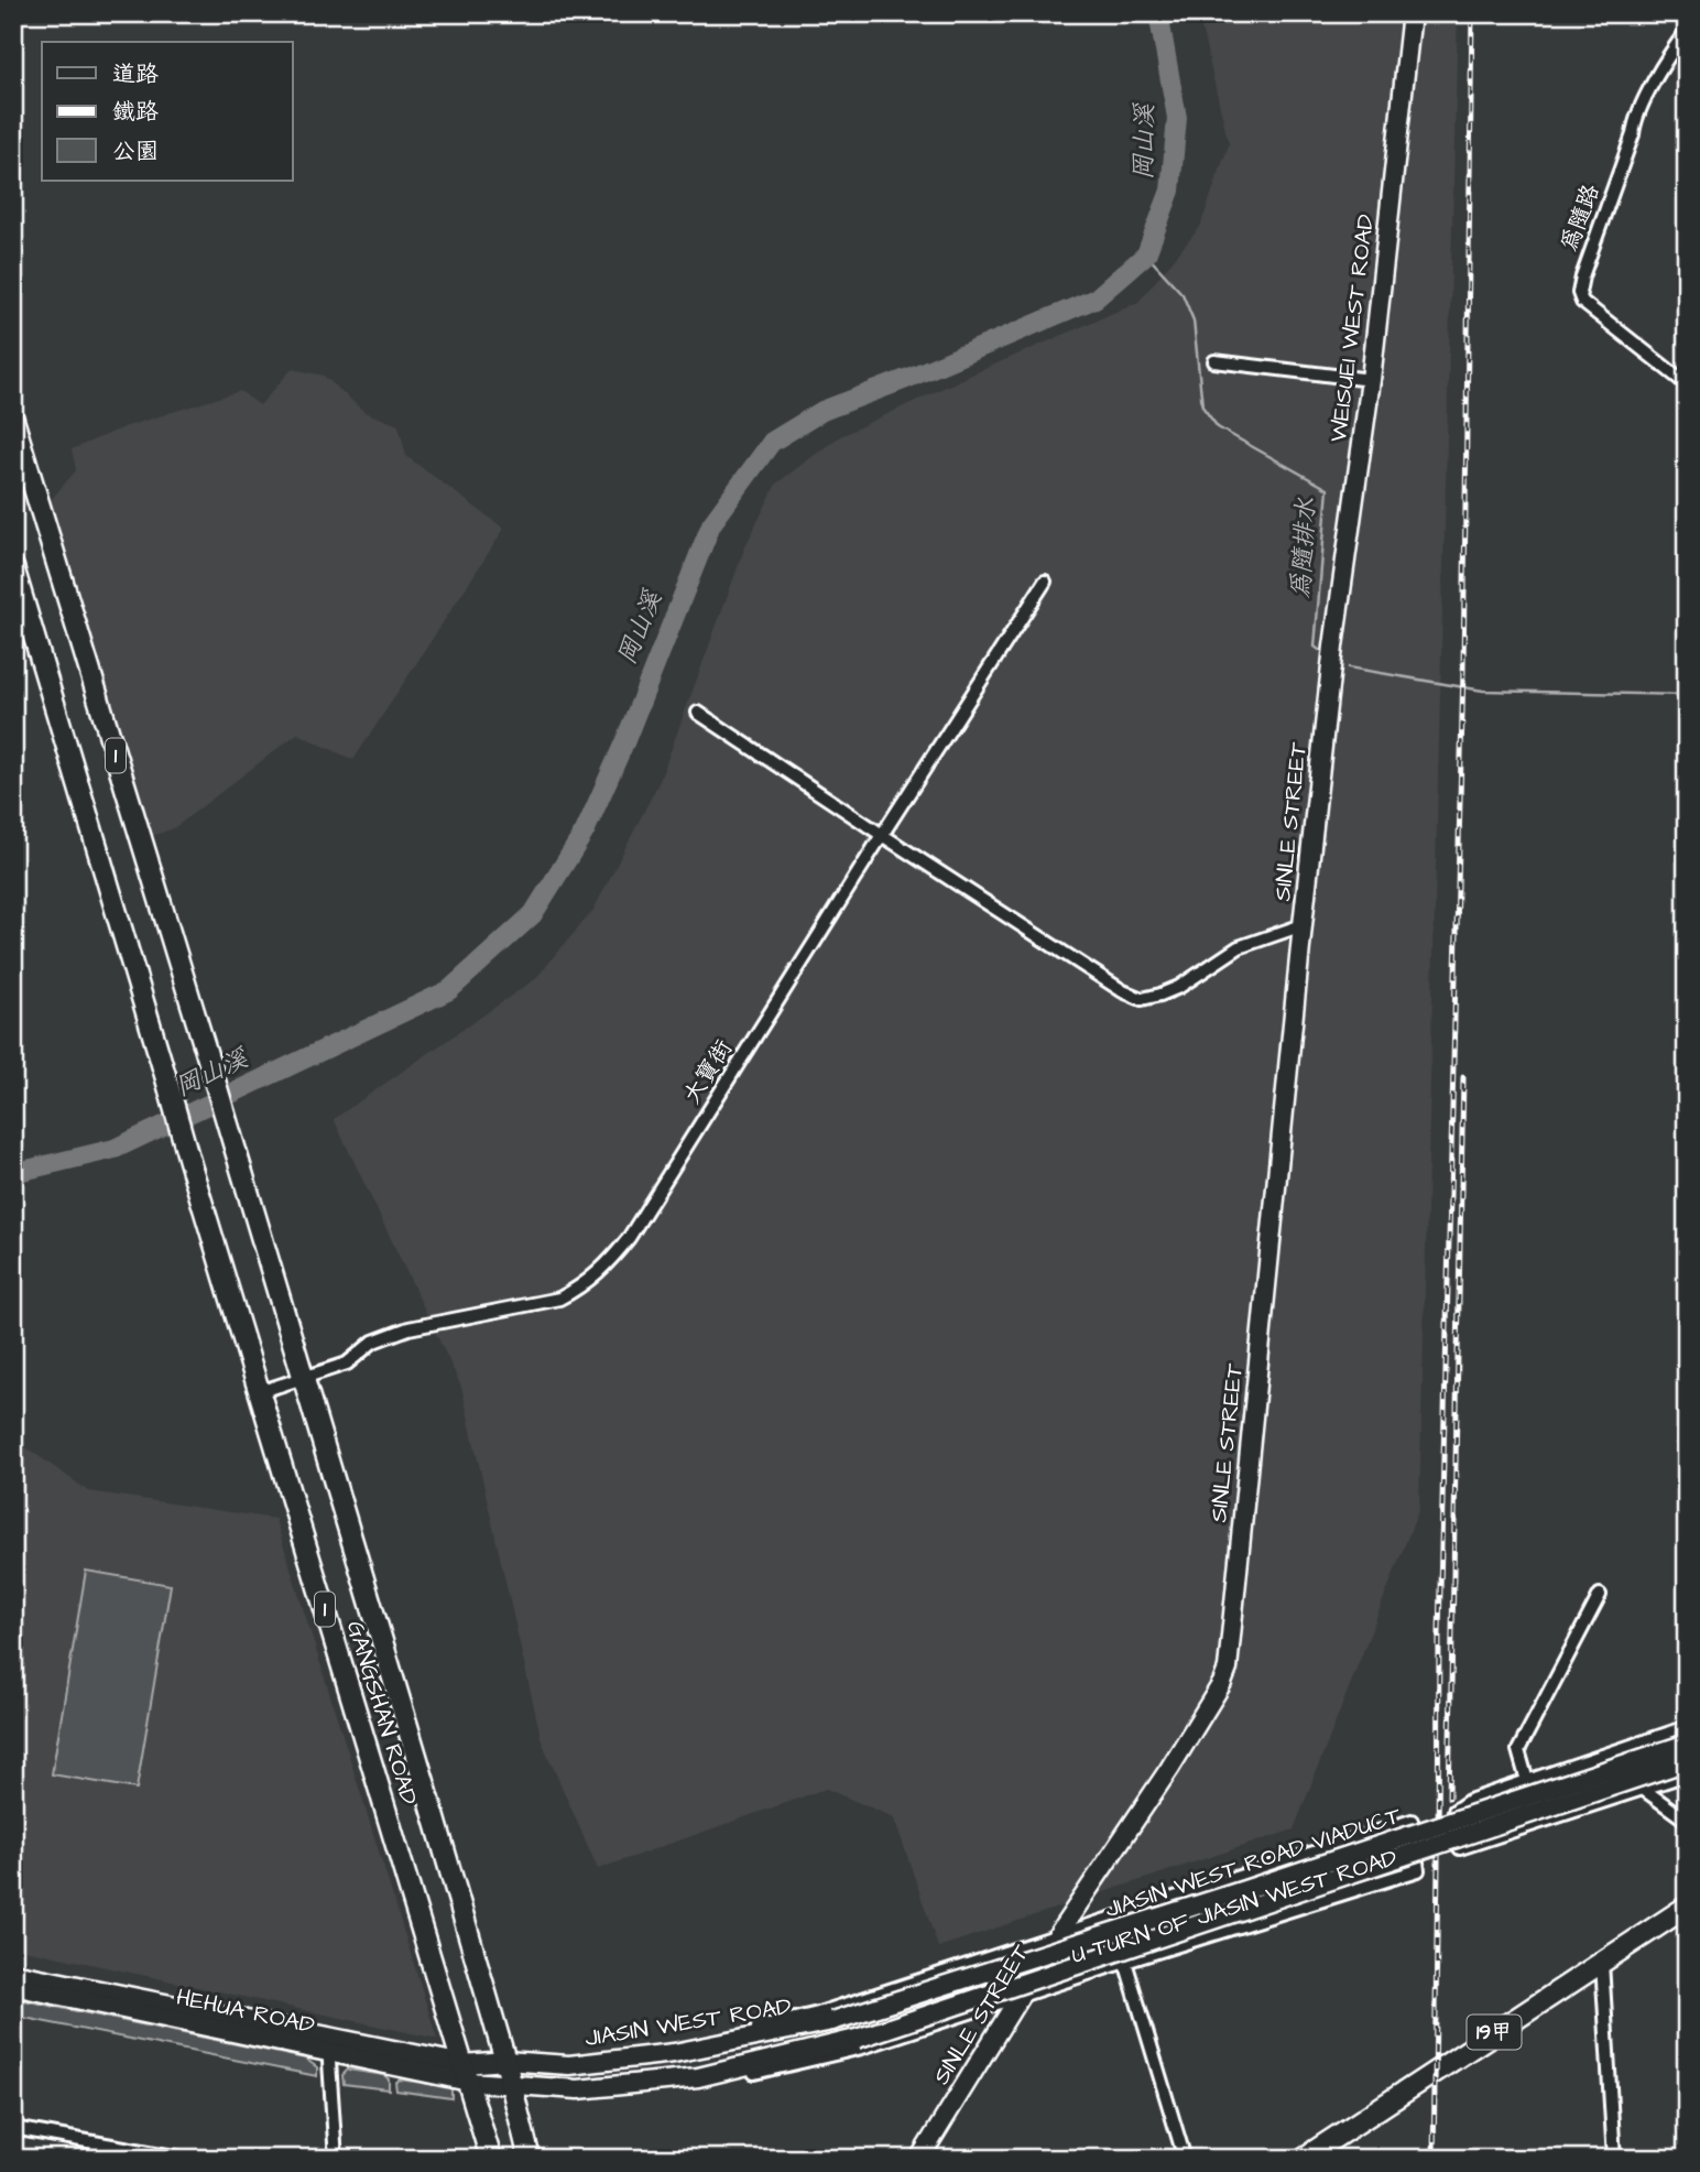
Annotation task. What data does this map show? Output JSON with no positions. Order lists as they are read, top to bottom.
{
  "streets": {
    "main road": ["1", "GANGSHAN ROAD", "19甲"],
    "street": [
      "為隨路",
      "WEISUEI WEST ROAD",
      "SINLE STREET",
      "大寶街",
      "JIASIN WEST ROAD VIADUCT",
      "U TURN OF JIASIN WEST ROAD",
      "HEHUA ROAD",
      "JIASIN WEST ROAD"
    ]
  },
  "crossings": [
    ["WEISUEI WEST ROAD", "SINLE STREET"],
    ["1", "GANGSHAN ROAD"],
    ["1", "JIASIN WEST ROAD"],
    ["SINLE STREET", "U TURN OF JIASIN WEST ROAD"],
    ["大寶街", "GANGSHAN ROAD"],
    ["GANGSHAN ROAD", "HEHUA ROAD"],
    ["GANGSHAN ROAD", "JIASIN WEST ROAD"],
    ["JIASIN WEST ROAD VIADUCT", "JIASIN WEST ROAD"],
    ["U TURN OF JIASIN WEST ROAD", "JIASIN WEST ROAD"],
    ["HEHUA ROAD", "JIASIN WEST ROAD"]
  ],
  "water": ["岡山溪", "為隨排水"],
  "legend": ["道路", "鐵路", "公園"]
}
